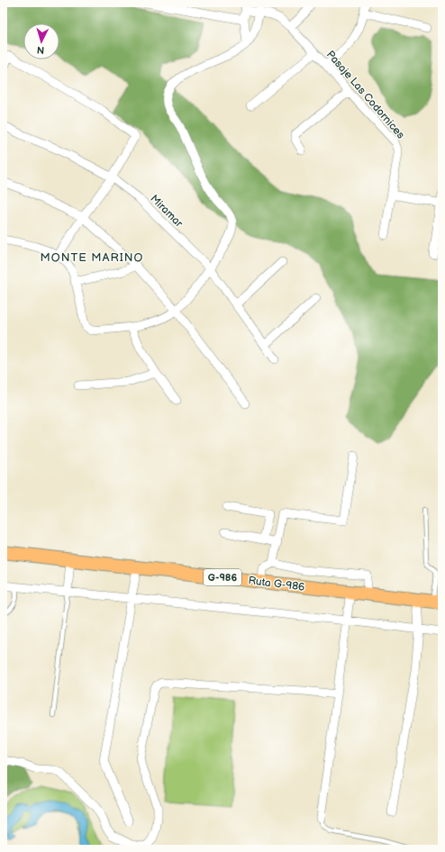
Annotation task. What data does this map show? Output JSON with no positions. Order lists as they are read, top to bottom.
{
  "streets": {
    "main road": ["G-986", "Ruta G-986"],
    "street": ["Pasaje Las Codornices", "Miramar"]
  },
  "districts": ["MONTE MARINO"],
  "north": "bottom"
}
